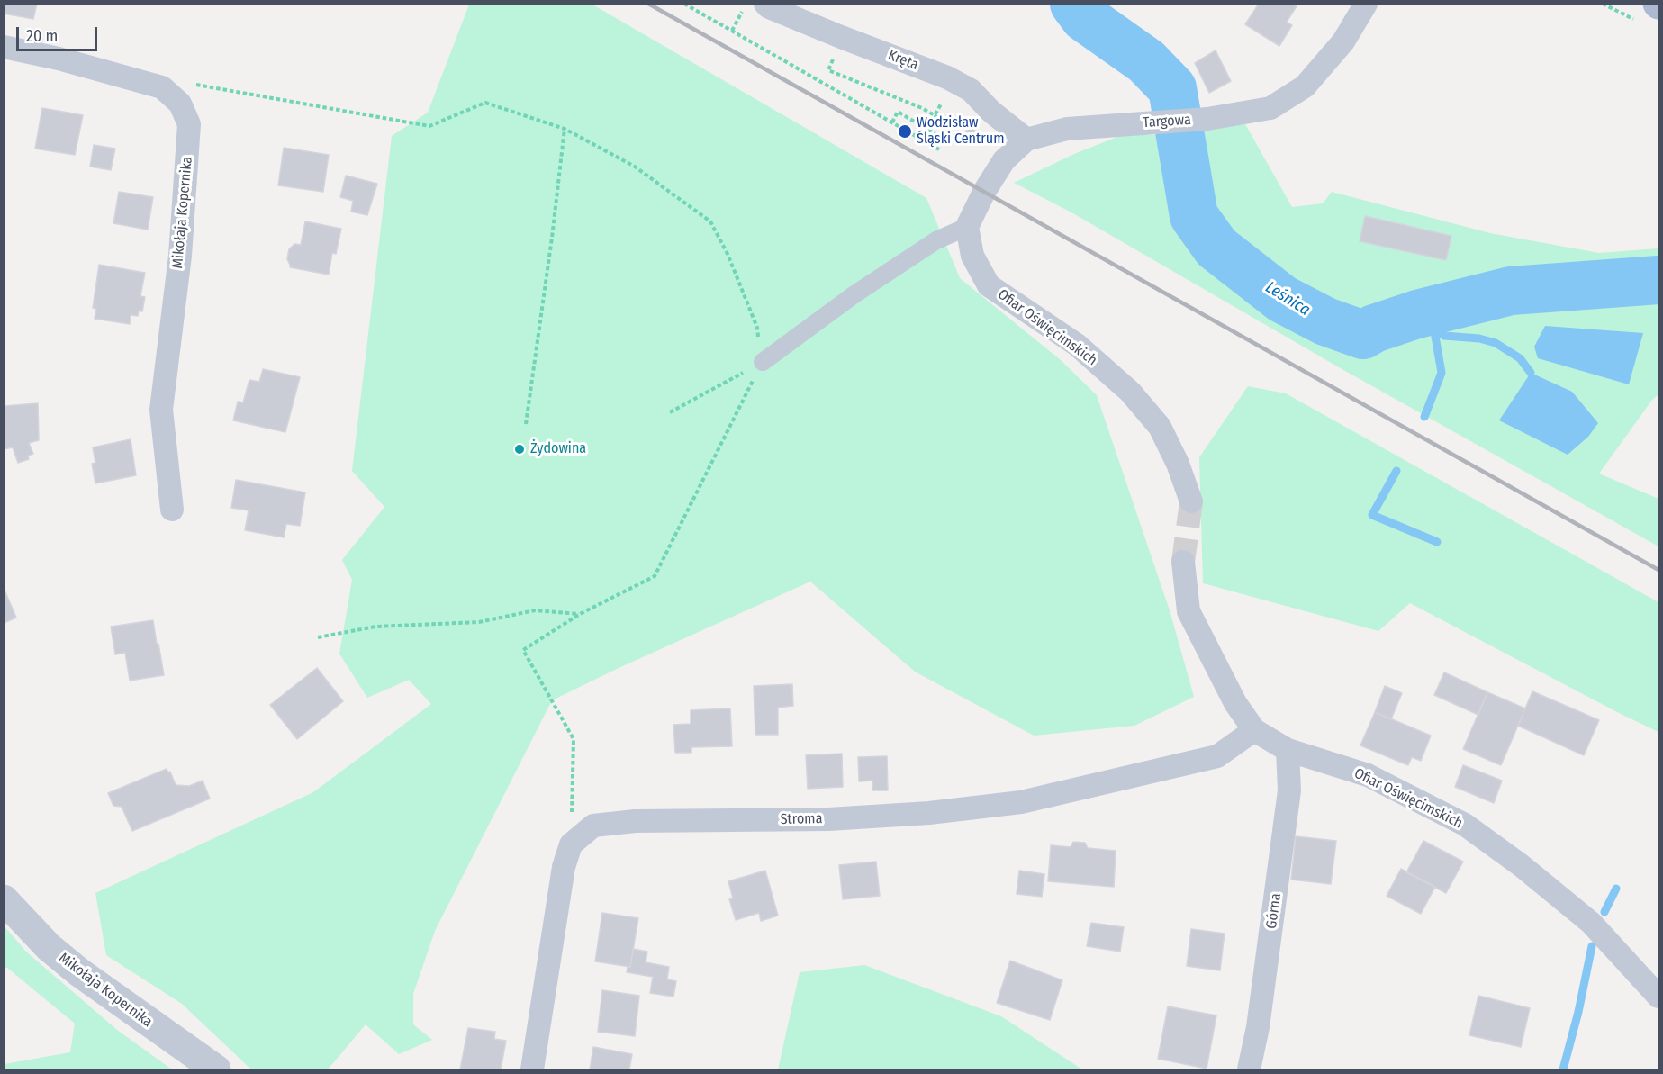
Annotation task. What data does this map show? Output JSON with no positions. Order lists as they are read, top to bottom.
{
  "streets": {
    "street": [
      "Kręta",
      "Targowa",
      "Mikołaja Kopernika",
      "Ofiar Oświęcimskich",
      "Stroma",
      "Górna"
    ]
  },
  "crossings": [
    ["Kręta", "Targowa"],
    ["Targowa", "Ofiar Oświęcimskich"],
    ["Ofiar Oświęcimskich", "Stroma"],
    ["Ofiar Oświęcimskich", "Górna"]
  ],
  "water": ["Leśnica"],
  "places": ["Wodzisław Śląski Centrum", "Żydowina"],
  "scale_bar": "20 m"
}
